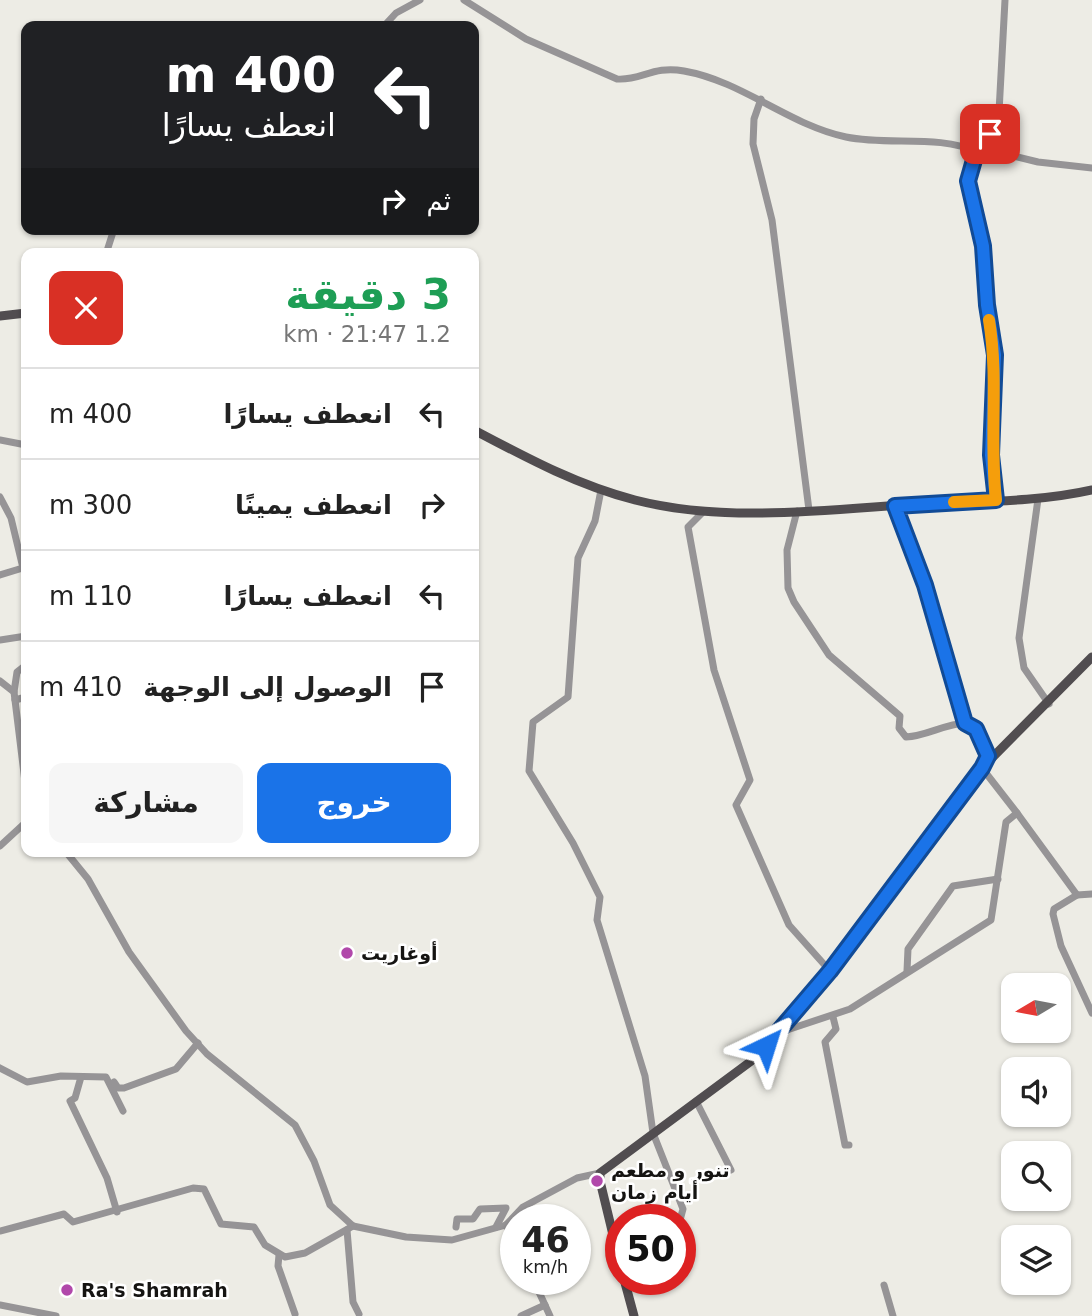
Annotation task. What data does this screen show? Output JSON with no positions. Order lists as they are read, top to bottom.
{
  "places": ["أوغاريت", "تنور و مطعم أيام زمان", "Ra's Shamrah"],
  "north": "left",
  "page": {
    "turn": ["400 m", "انعطف يسارًا"],
    "then": "ثم",
    "heading": ["3 دقيقة", "1.2 km · 21:47"],
    "list": [
      {
        "name": "انعطف يسارًا",
        "value": "400 m"
      },
      {
        "name": "انعطف يمينًا",
        "value": "300 m"
      },
      {
        "name": "انعطف يسارًا",
        "value": "110 m"
      },
      {
        "name": "الوصول إلى الوجهة",
        "value": "410 m"
      }
    ],
    "buttons": ["خروج", "مشاركة"],
    "speed": "46 km/h",
    "limit": "50"
  }
}
